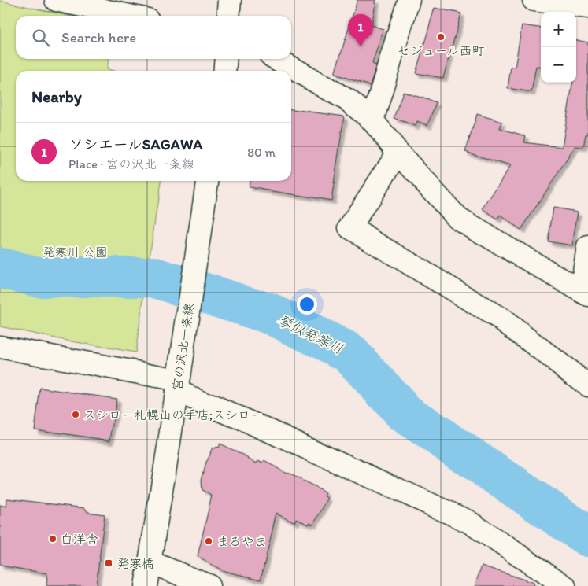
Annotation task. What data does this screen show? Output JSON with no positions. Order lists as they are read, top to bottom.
{
  "streets": {
    "street": ["宮の沢北一条線"]
  },
  "water": ["琴似発寒川"],
  "parks": ["発寒川 公園"],
  "places": {
    "other": [
      "セジュール西町",
      "スシロー札幌山の手店;スシロー",
      "白洋舎",
      "まるやま"
    ],
    "transit": ["発寒橋"]
  },
  "page": {
    "map_buttons": ["+", "−"],
    "pins": "1",
    "search": "Search here",
    "heading": "Nearby",
    "list": [
      {
        "mark": "1",
        "name": "ソシエールSAGAWA",
        "note": "Place · 宮の沢北一条線",
        "value": "80 m"
      }
    ]
  }
}
